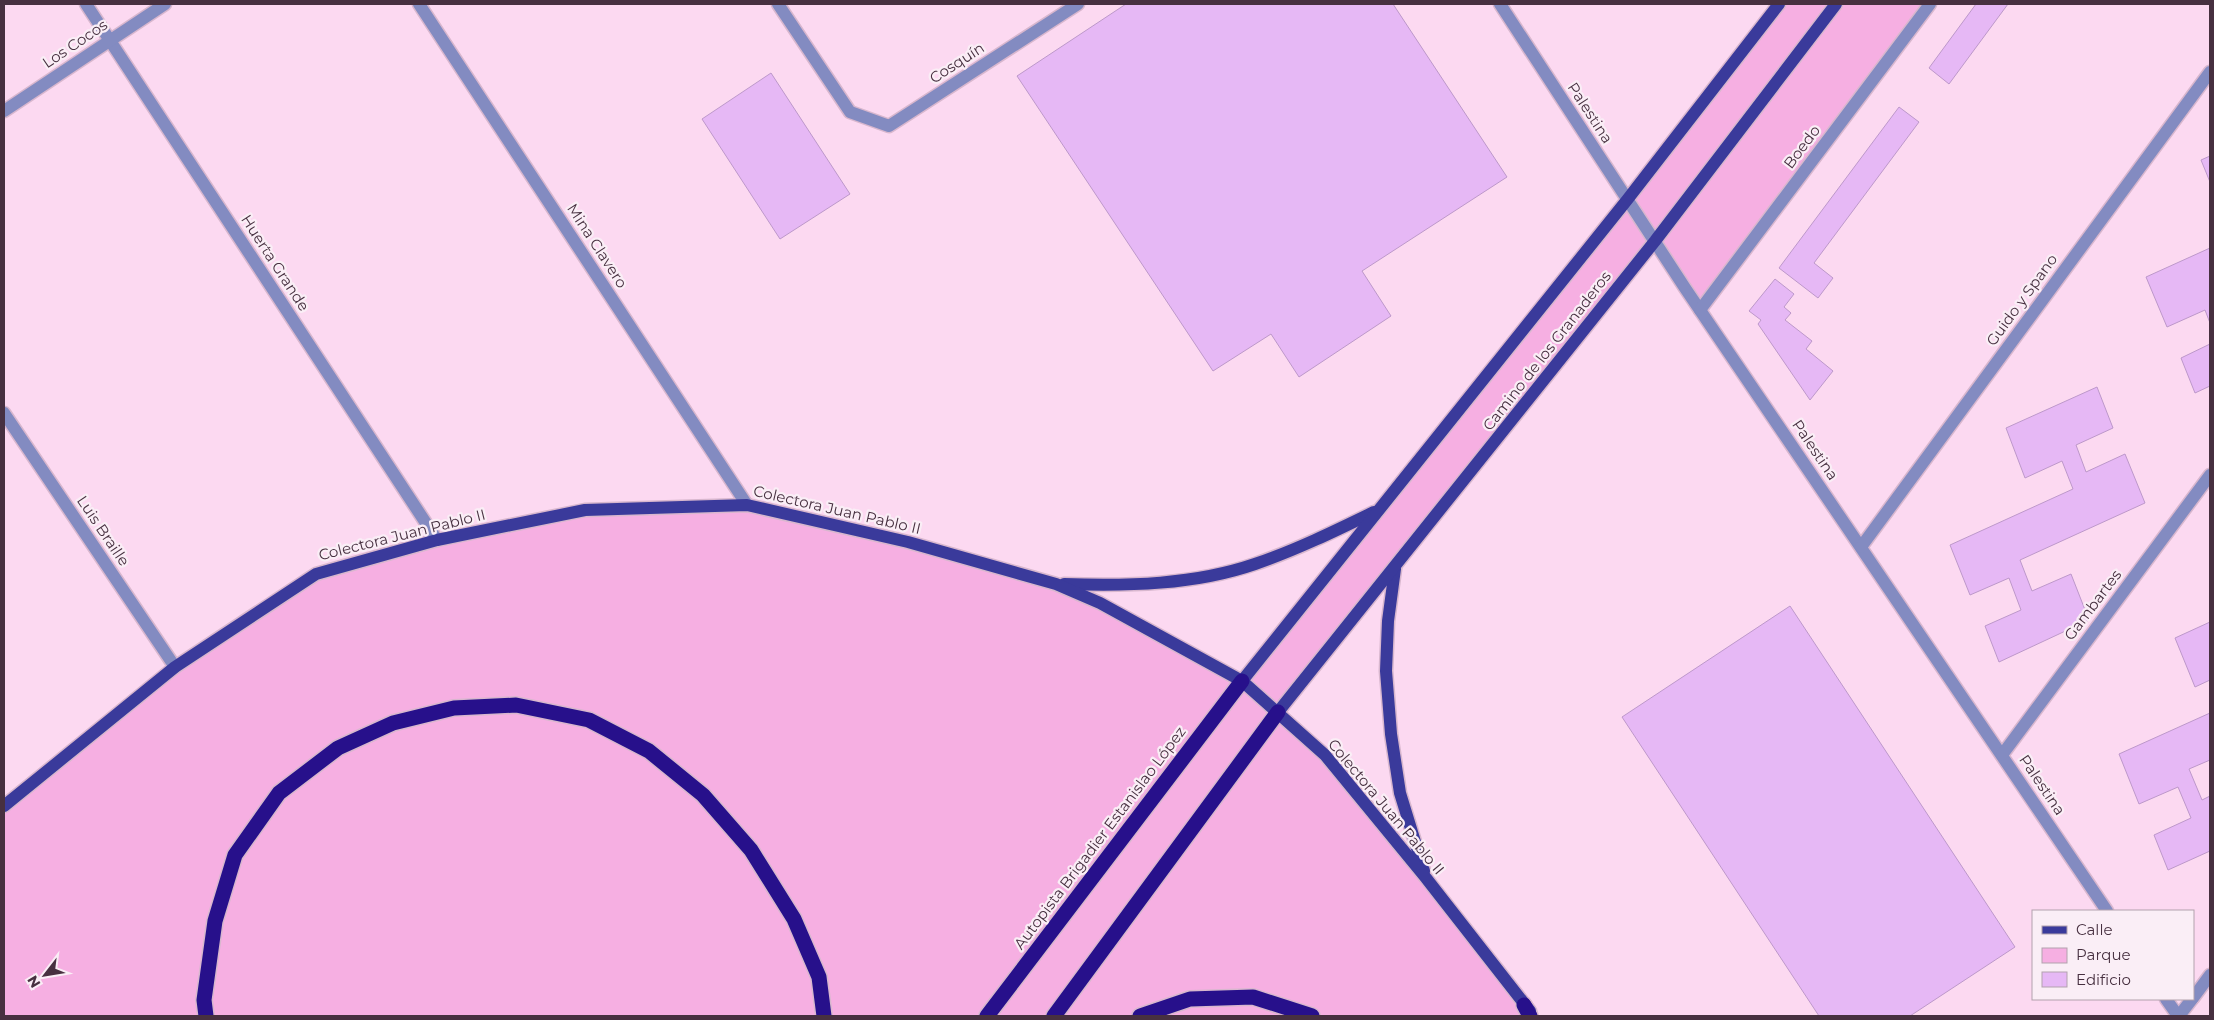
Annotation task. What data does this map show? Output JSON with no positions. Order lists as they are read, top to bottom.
{
  "streets": {
    "highway": ["Autopista Brigadier Estanislao López"],
    "main road": ["Camino de los Granaderos", "Colectora Juan Pablo II"],
    "street": [
      "Los Cocos",
      "Cosquín",
      "Palestina",
      "Boedo",
      "Mina Clavero",
      "Huerta Grande",
      "Guido y Spano",
      "Luis Braille",
      "Gambartes"
    ]
  },
  "crossings": [
    ["Los Cocos", "Huerta Grande"],
    ["Palestina", "Boedo"],
    ["Palestina", "Guido y Spano"],
    ["Palestina", "Camino de los Granaderos"],
    ["Palestina", "Gambartes"],
    ["Mina Clavero", "Colectora Juan Pablo II"],
    ["Huerta Grande", "Colectora Juan Pablo II"],
    ["Camino de los Granaderos", "Colectora Juan Pablo II"],
    ["Camino de los Granaderos", "Autopista Brigadier Estanislao López"],
    ["Colectora Juan Pablo II", "Luis Braille"],
    ["Colectora Juan Pablo II", "Autopista Brigadier Estanislao López"]
  ],
  "legend": ["Calle", "Parque", "Edificio"],
  "north": "bottom left"
}
